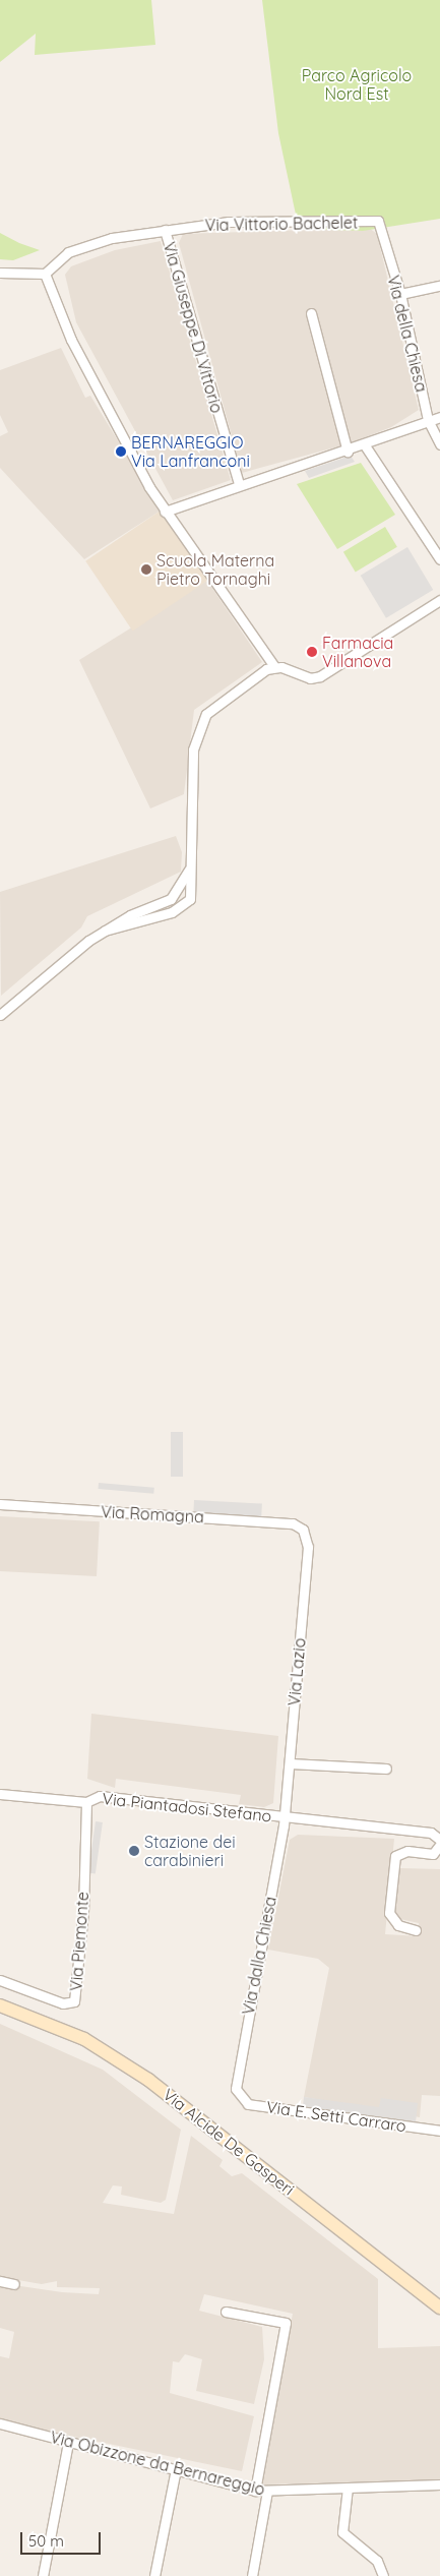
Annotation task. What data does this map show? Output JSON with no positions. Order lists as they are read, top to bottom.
{
  "streets": {
    "main road": ["Via Alcide De Gasperi"],
    "street": [
      "Via Vittorio Bachelet",
      "Via Giuseppe Di Vittorio",
      "Via della Chiesa",
      "Via Romagna",
      "Via Lazio",
      "Via Piantadosi Stefano",
      "Via Piemonte",
      "Via dalla Chiesa",
      "Via E. Setti Carraro",
      "Via Obizzone da Bernareggio"
    ]
  },
  "crossings": [
    ["Via Vittorio Bachelet", "Via Giuseppe Di Vittorio"],
    ["Via Vittorio Bachelet", "Via della Chiesa"],
    ["Via Romagna", "Via Lazio"],
    ["Via Lazio", "Via Piantadosi Stefano"],
    ["Via Lazio", "Via dalla Chiesa"],
    ["Via Piantadosi Stefano", "Via Piemonte"],
    ["Via Piantadosi Stefano", "Via dalla Chiesa"],
    ["Via dalla Chiesa", "Via E. Setti Carraro"]
  ],
  "parks": ["Parco Agricolo Nord Est"],
  "places": [
    "BERNAREGGIO Via Lanfranconi",
    "Scuola Materna Pietro Tornaghi",
    "Farmacia Villanova",
    "Stazione dei carabinieri"
  ],
  "scale_bar": "50 m"
}
